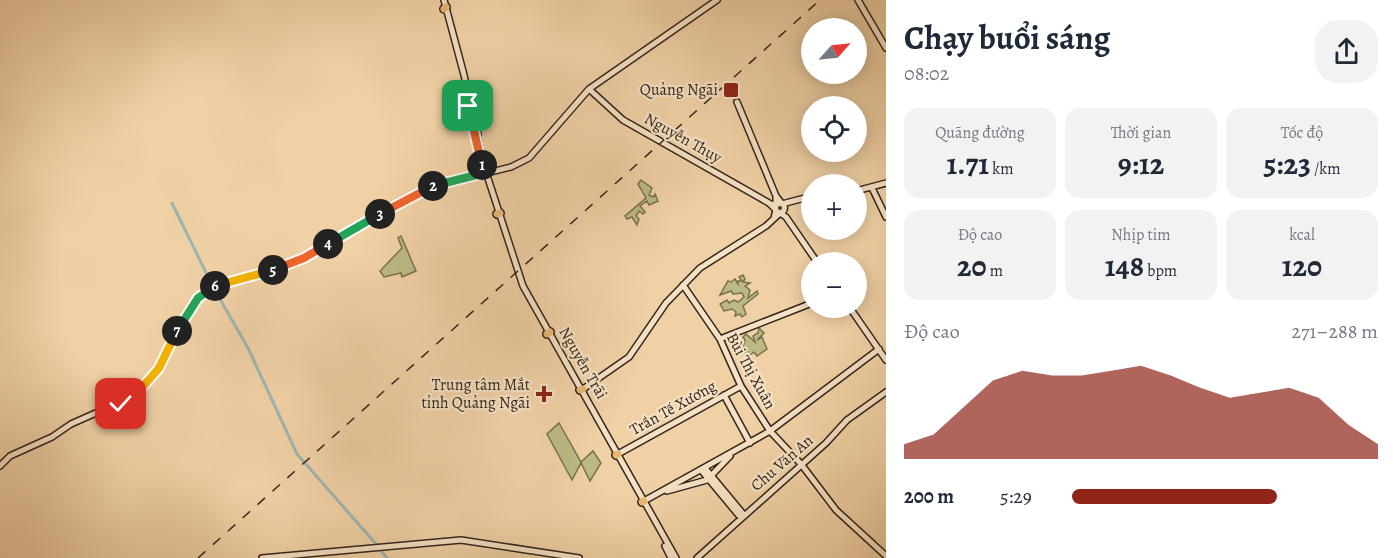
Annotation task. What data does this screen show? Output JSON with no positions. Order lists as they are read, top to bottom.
{
  "streets": {
    "main road": [
      "Nguyễn Thụy",
      "Nguyễn Trãi",
      "Bùi Thị Xuân",
      "Trần Tế Xương",
      "Chu Văn An"
    ]
  },
  "crossings": [
    ["Nguyễn Trãi", "Trần Tế Xương"],
    ["Bùi Thị Xuân", "Trần Tế Xương"],
    ["Bùi Thị Xuân", "Chu Văn An"]
  ],
  "places": {
    "transit": ["Quảng Ngãi"],
    "health": ["Trung tâm Mắt tỉnh Quảng Ngãi"]
  },
  "north": "top right",
  "page": {
    "heading": ["Chạy buổi sáng", "08:02"],
    "map_buttons": ["+", "−"],
    "stats": [
      ["Quãng đường", "1.71 km"],
      ["Thời gian", "9:12"],
      ["Tốc độ", "5:23 /km"],
      ["Độ cao", "20 m"],
      ["Nhịp tim", "148 bpm"],
      ["kcal", "120"]
    ],
    "pins": [
      "1",
      "2",
      "3",
      "4",
      "5",
      "6",
      "7"
    ],
    "chart": ["Độ cao", "271–288 m"],
    "list": [
      {
        "name": "200 m",
        "note": "5:29"
      }
    ]
  }
}
